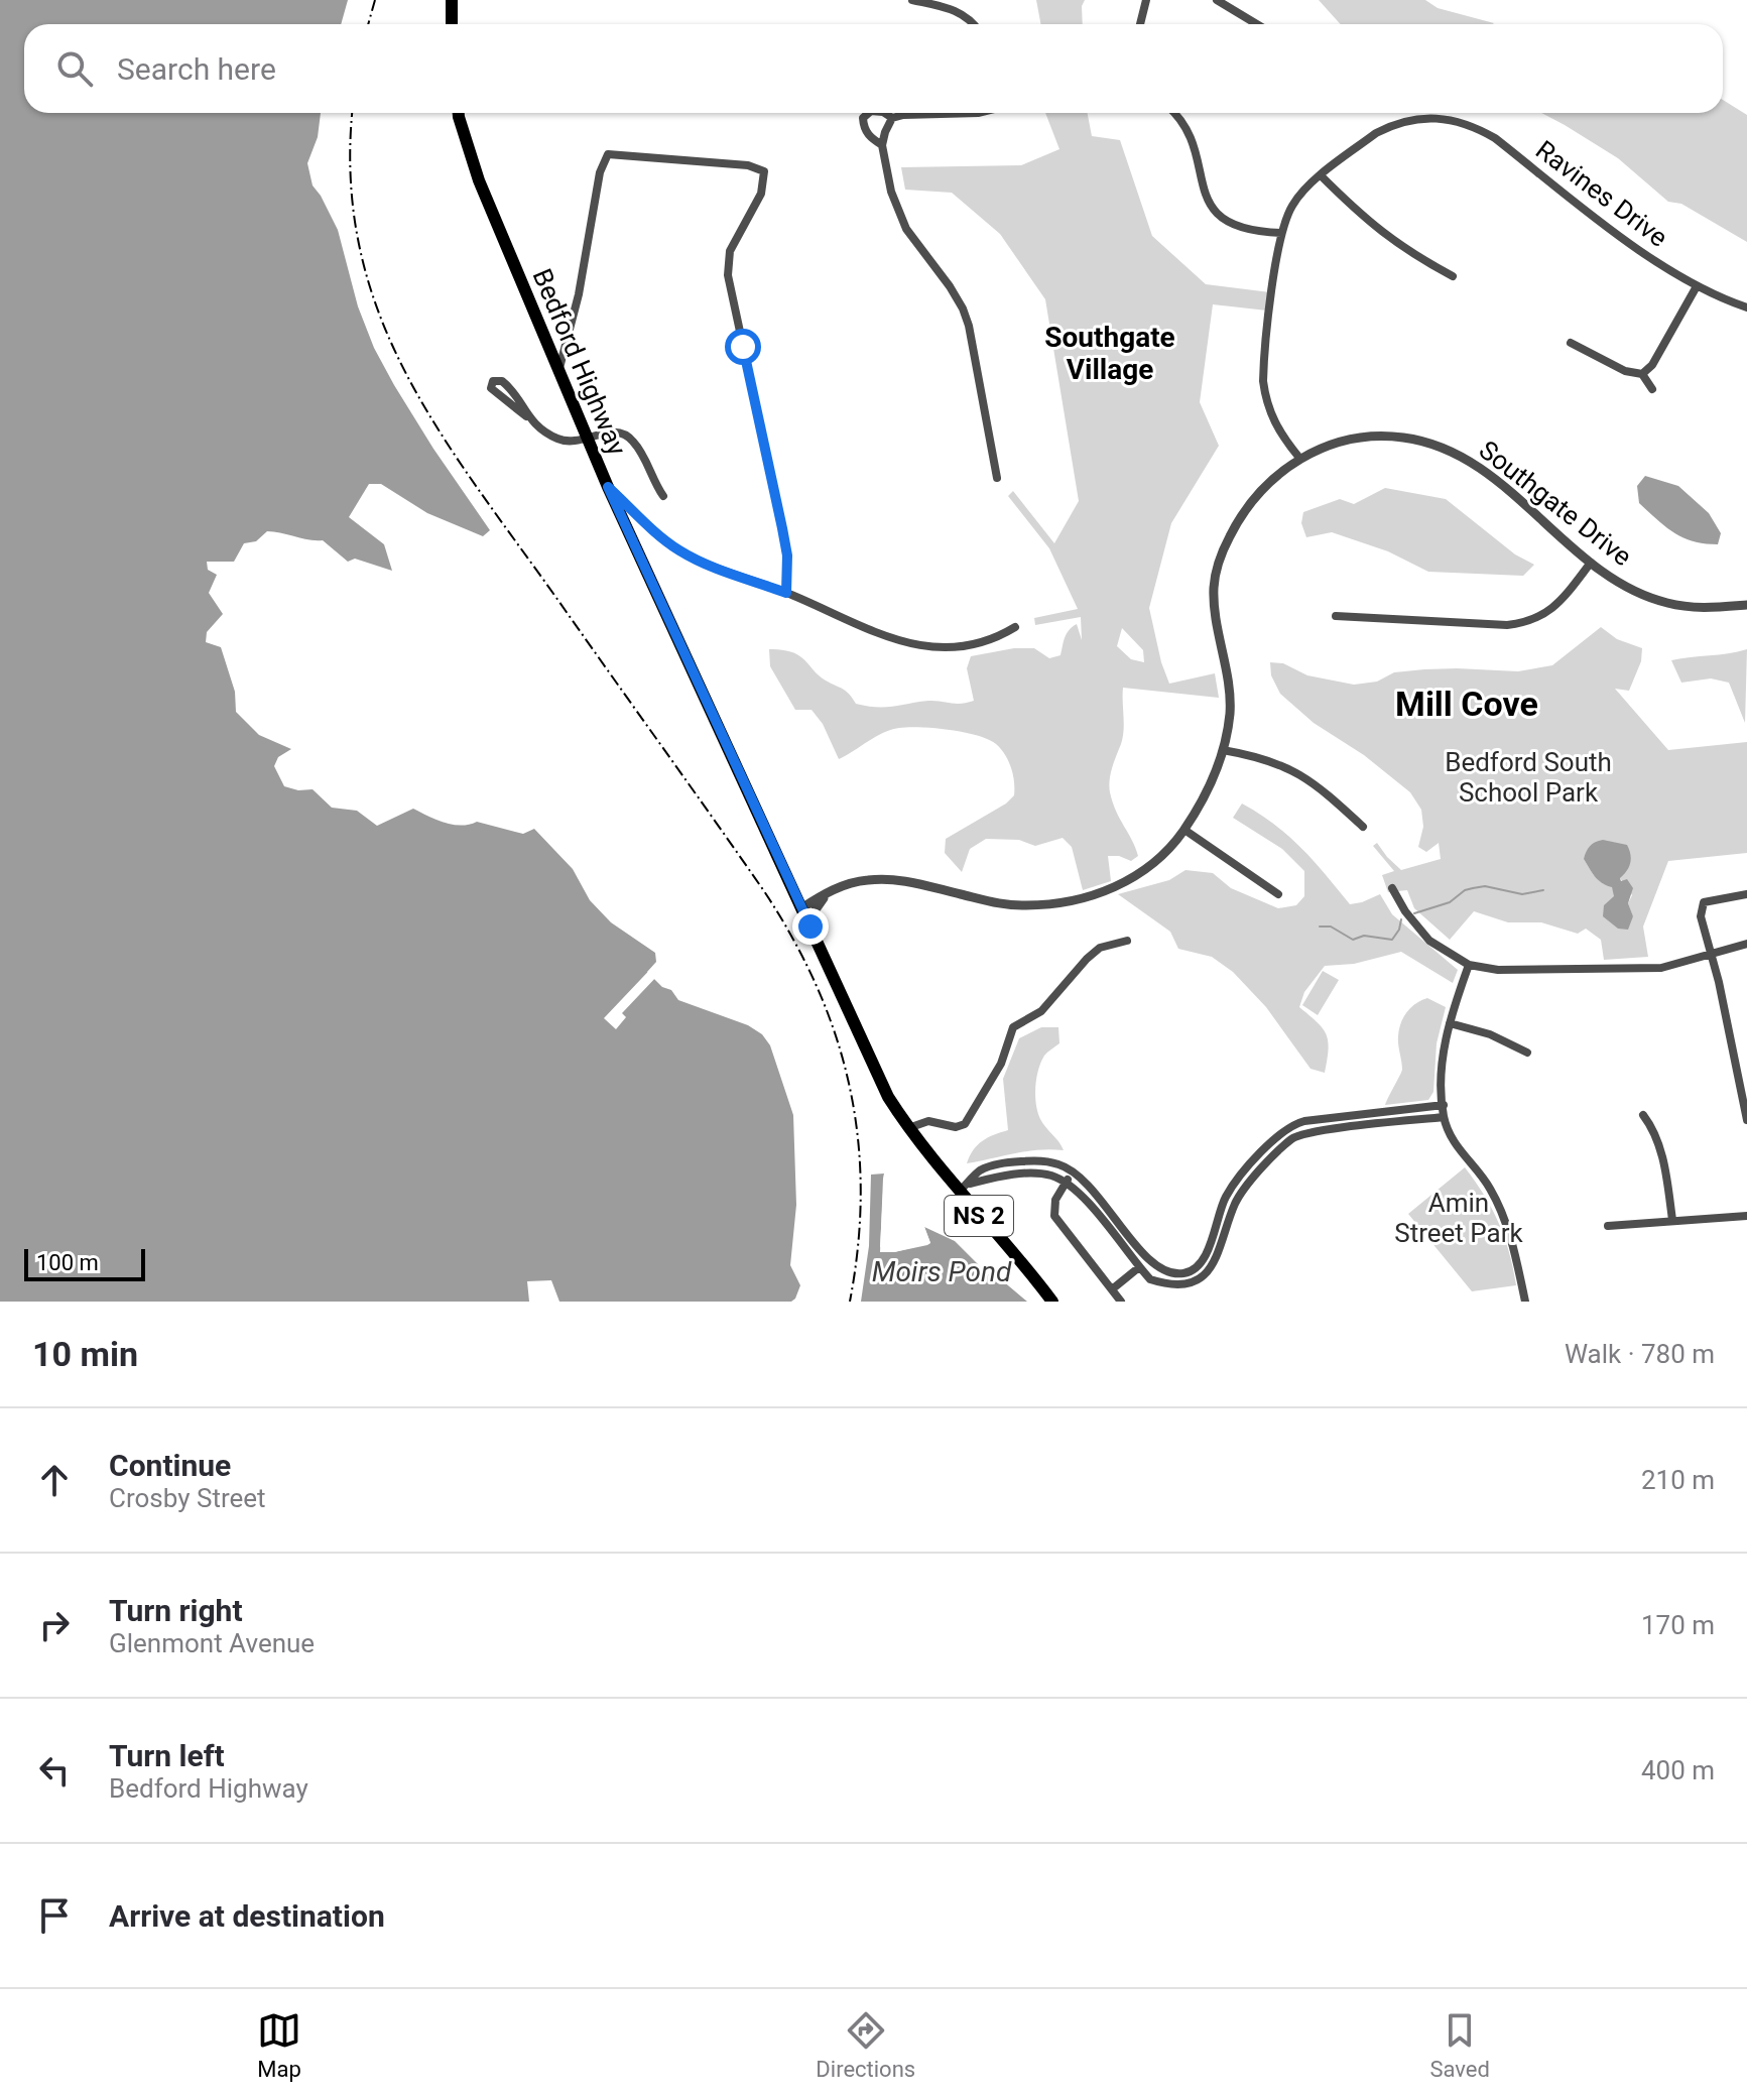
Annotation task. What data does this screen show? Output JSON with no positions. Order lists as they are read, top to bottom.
{
  "streets": {
    "main road": ["Bedford Highway", "NS 2"],
    "street": ["Ravines Drive", "Southgate Drive"]
  },
  "crossings": [
    ["Ravines Drive", "Southgate Drive"],
    ["Bedford Highway", "Southgate Drive"]
  ],
  "districts": ["Southgate Village", "Mill Cove"],
  "water": ["Moirs Pond"],
  "parks": ["Bedford South School Park", "Amin Street Park"],
  "scale_bar": "100 m",
  "page": {
    "search": "Search here",
    "scale": "100 m",
    "heading": ["10 min", "Walk · 780 m"],
    "list": [
      ["Continue", "Crosby Street", "210 m"],
      ["Turn right", "Glenmont Avenue", "170 m"],
      ["Turn left", "Bedford Highway", "400 m"],
      "Arrive at destination"
    ],
    "nav": ["Map", "Directions", "Saved"]
  }
}
